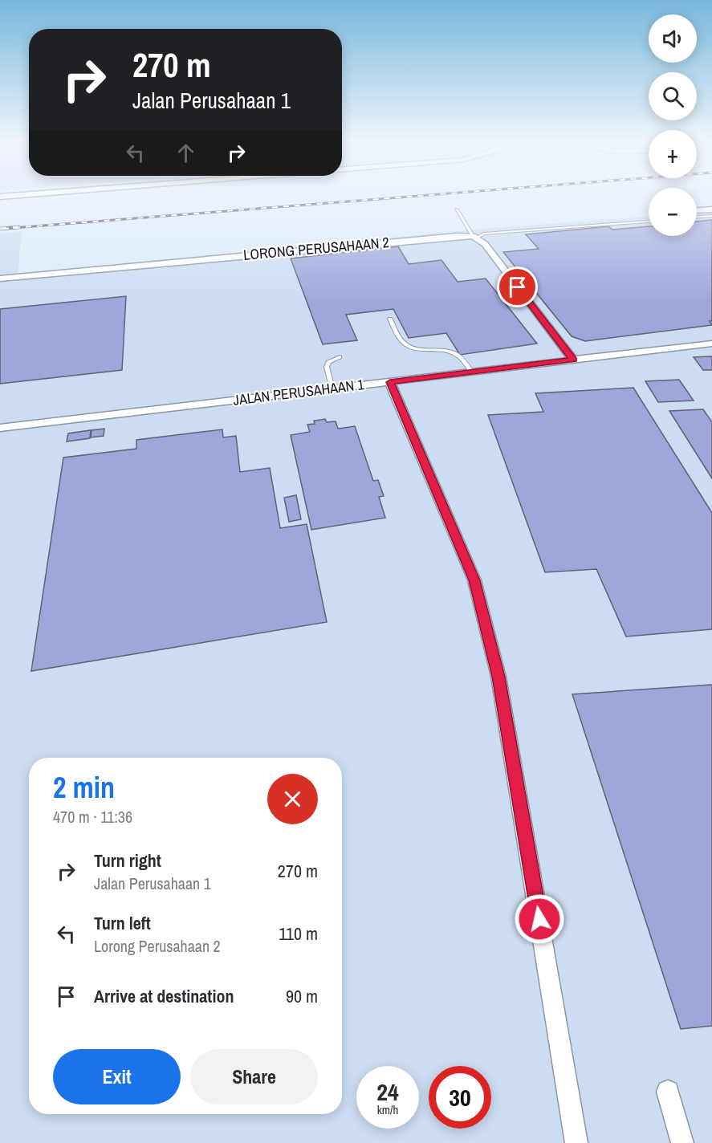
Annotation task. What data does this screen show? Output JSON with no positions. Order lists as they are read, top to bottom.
{
  "streets": {
    "street": ["LORONG PERUSAHAAN 2", "JALAN PERUSAHAAN 1"]
  },
  "page": {
    "map_buttons": ["+", "−"],
    "turn": ["270 m", "Jalan Perusahaan 1"],
    "heading": ["2 min", "470 m · 11:36"],
    "list": [
      {
        "name": "Turn right",
        "note": "Jalan Perusahaan 1",
        "value": "270 m"
      },
      {
        "name": "Turn left",
        "note": "Lorong Perusahaan 2",
        "value": "110 m"
      },
      {
        "name": "Arrive at destination",
        "value": "90 m"
      }
    ],
    "buttons": ["Exit", "Share"],
    "speed": "24 km/h",
    "limit": "30"
  }
}
